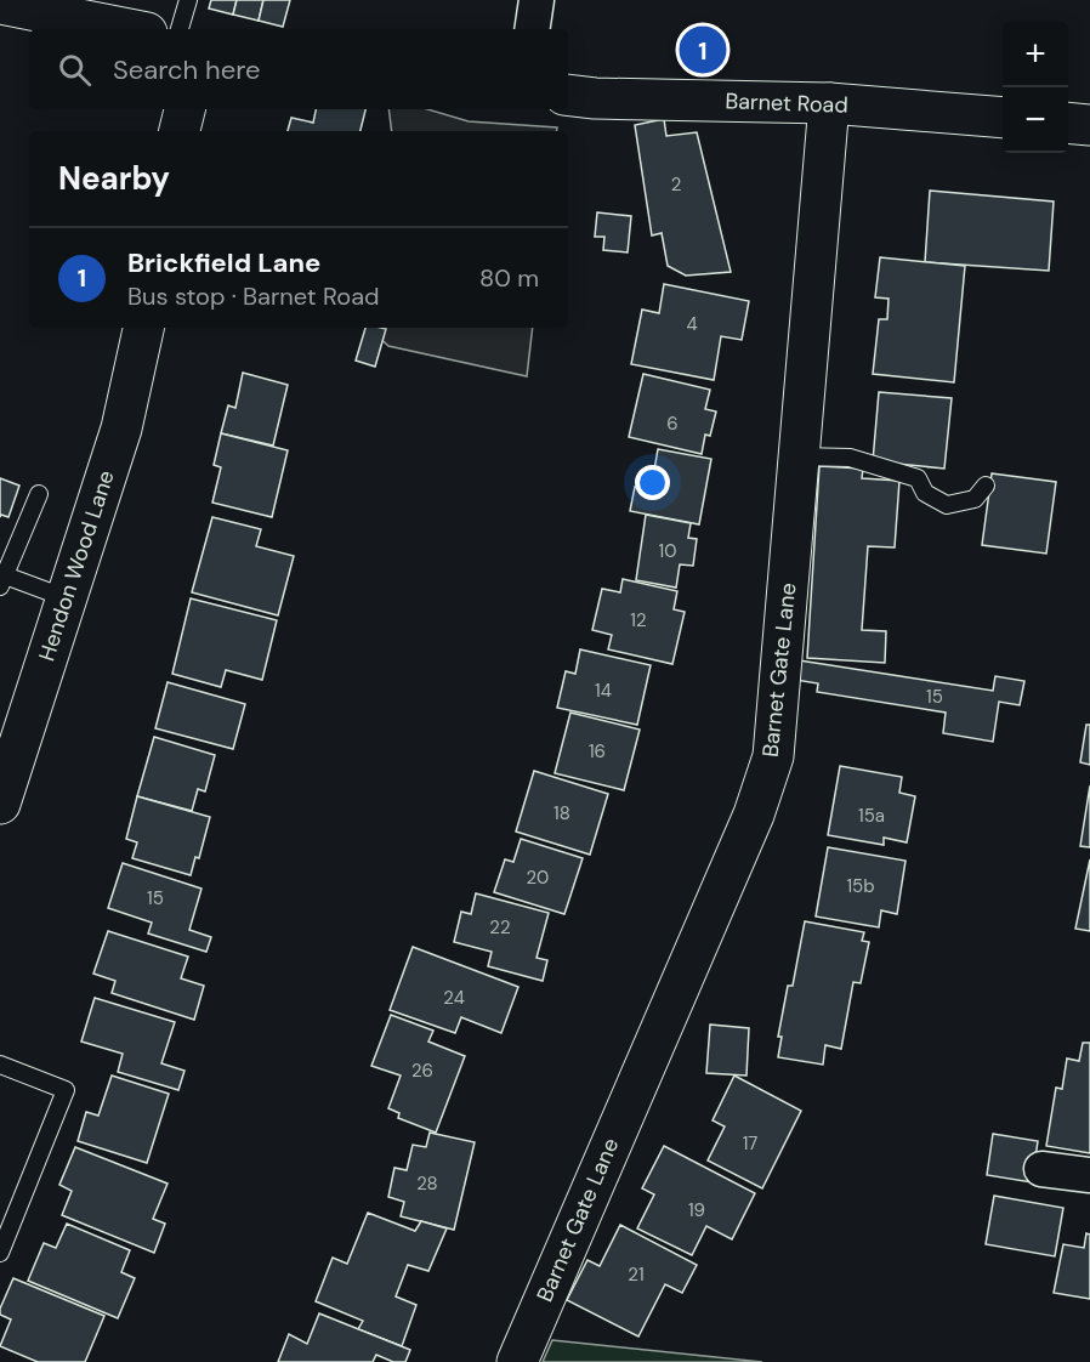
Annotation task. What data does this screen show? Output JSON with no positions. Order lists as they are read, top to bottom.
{
  "streets": {
    "street": ["Barnet Road", "Hendon Wood Lane", "Barnet Gate Lane"]
  },
  "crossings": [
    ["Barnet Road", "Barnet Gate Lane"]
  ],
  "house_numbers": [
    "2",
    "4",
    "6",
    "10",
    "12",
    "14",
    "15",
    "16",
    "18",
    "15a",
    "20",
    "15b",
    "15",
    "22",
    "24",
    "26",
    "17",
    "28",
    "19",
    "21"
  ],
  "page": {
    "map_buttons": ["+", "−"],
    "pins": "1",
    "search": "Search here",
    "heading": "Nearby",
    "list": [
      {
        "mark": "1",
        "name": "Brickfield Lane",
        "note": "Bus stop · Barnet Road",
        "value": "80 m"
      }
    ]
  }
}
